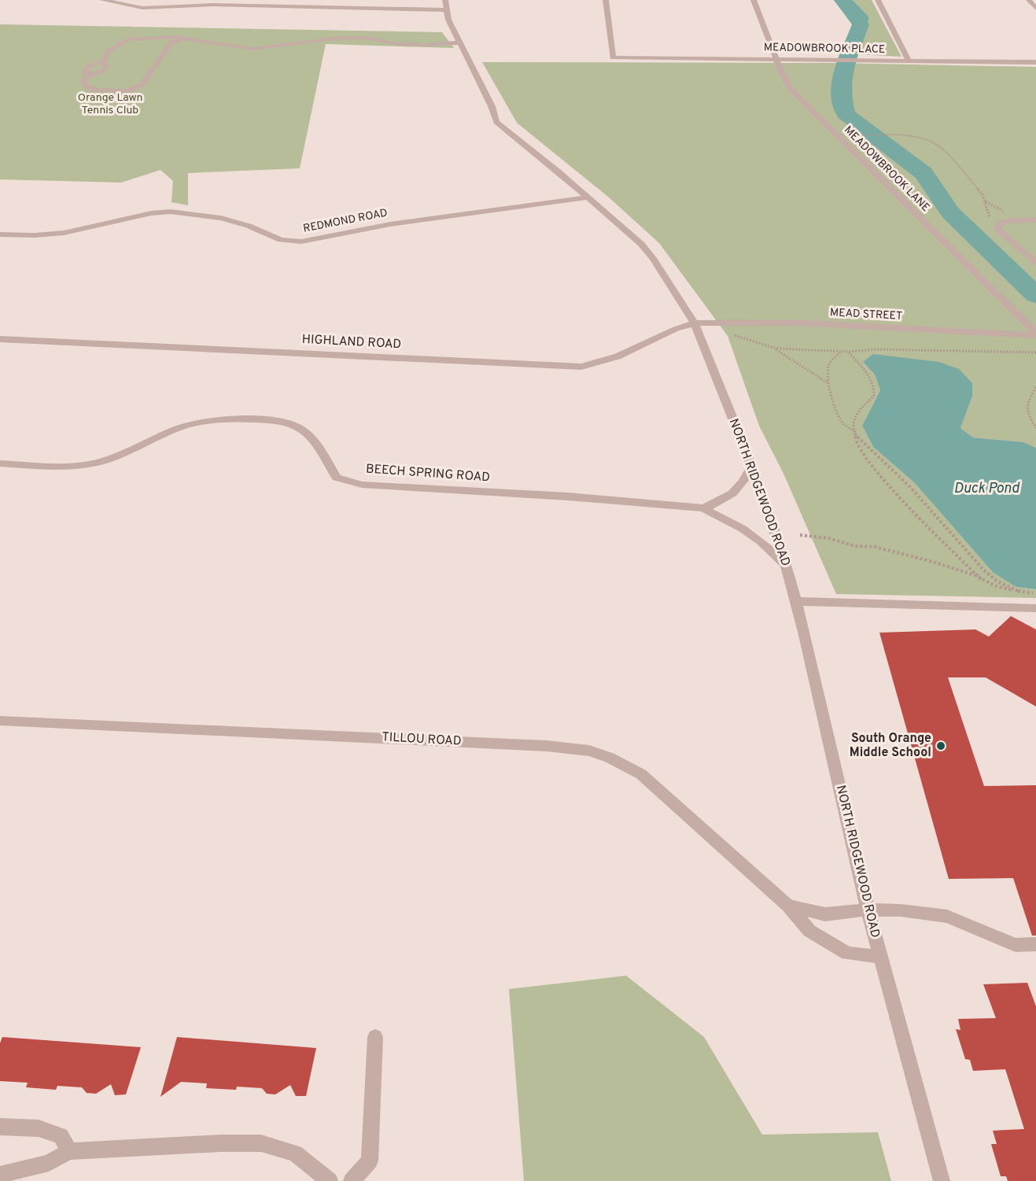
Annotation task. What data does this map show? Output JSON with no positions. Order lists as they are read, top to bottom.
{
  "streets": {
    "street": [
      "MEADOWBROOK PLACE",
      "MEADOWBROOK LANE",
      "REDMOND ROAD",
      "MEAD STREET",
      "HIGHLAND ROAD",
      "BEECH SPRING ROAD",
      "NORTH RIDGEWOOD ROAD",
      "TILLOU ROAD"
    ]
  },
  "crossings": [
    ["MEADOWBROOK PLACE", "MEADOWBROOK LANE"],
    ["MEADOWBROOK LANE", "MEAD STREET"],
    ["REDMOND ROAD", "NORTH RIDGEWOOD ROAD"],
    ["MEAD STREET", "HIGHLAND ROAD"],
    ["MEAD STREET", "NORTH RIDGEWOOD ROAD"],
    ["HIGHLAND ROAD", "NORTH RIDGEWOOD ROAD"],
    ["BEECH SPRING ROAD", "NORTH RIDGEWOOD ROAD"],
    ["NORTH RIDGEWOOD ROAD", "TILLOU ROAD"]
  ],
  "water": ["Duck Pond"],
  "parks": ["Orange Lawn Tennis Club"],
  "places": ["South Orange Middle School"]
}
